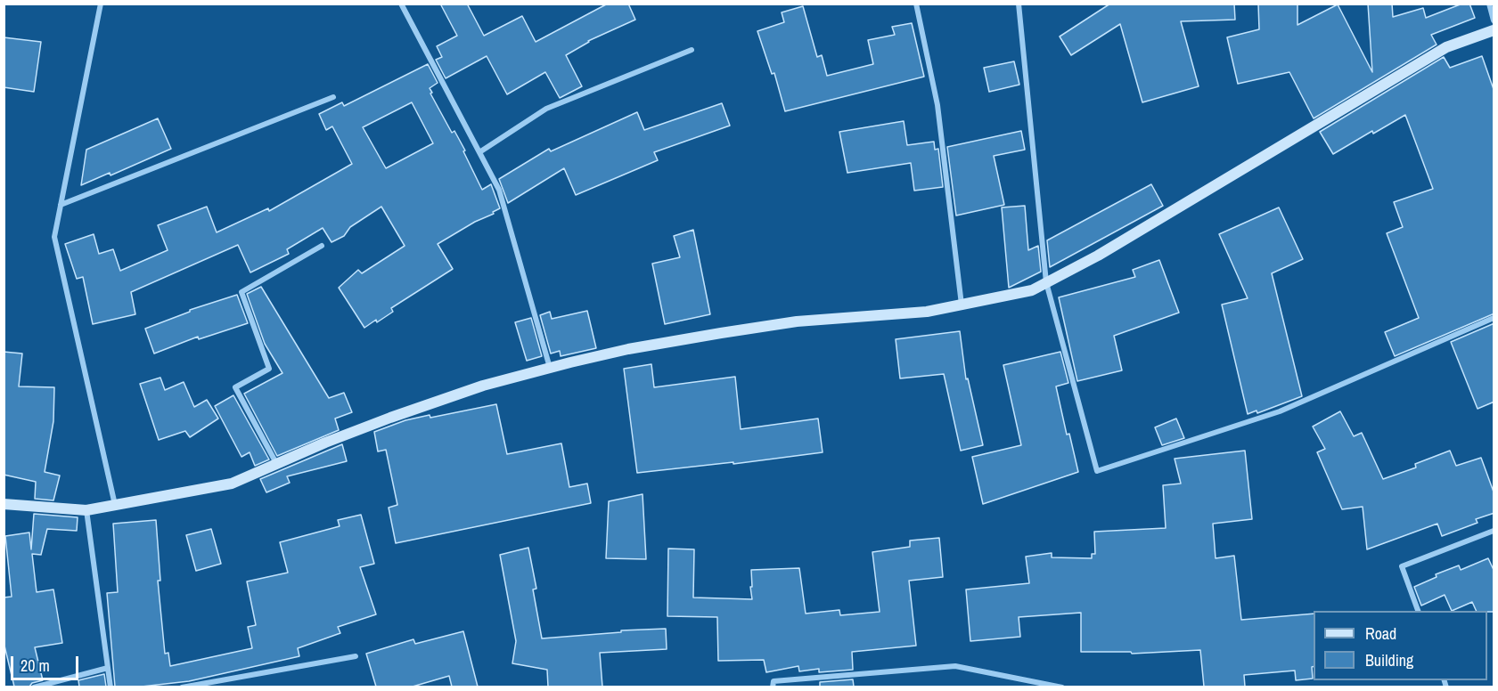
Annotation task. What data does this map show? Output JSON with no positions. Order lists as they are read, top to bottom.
{
  "legend": ["Road", "Building"],
  "scale_bar": "20 m"
}
